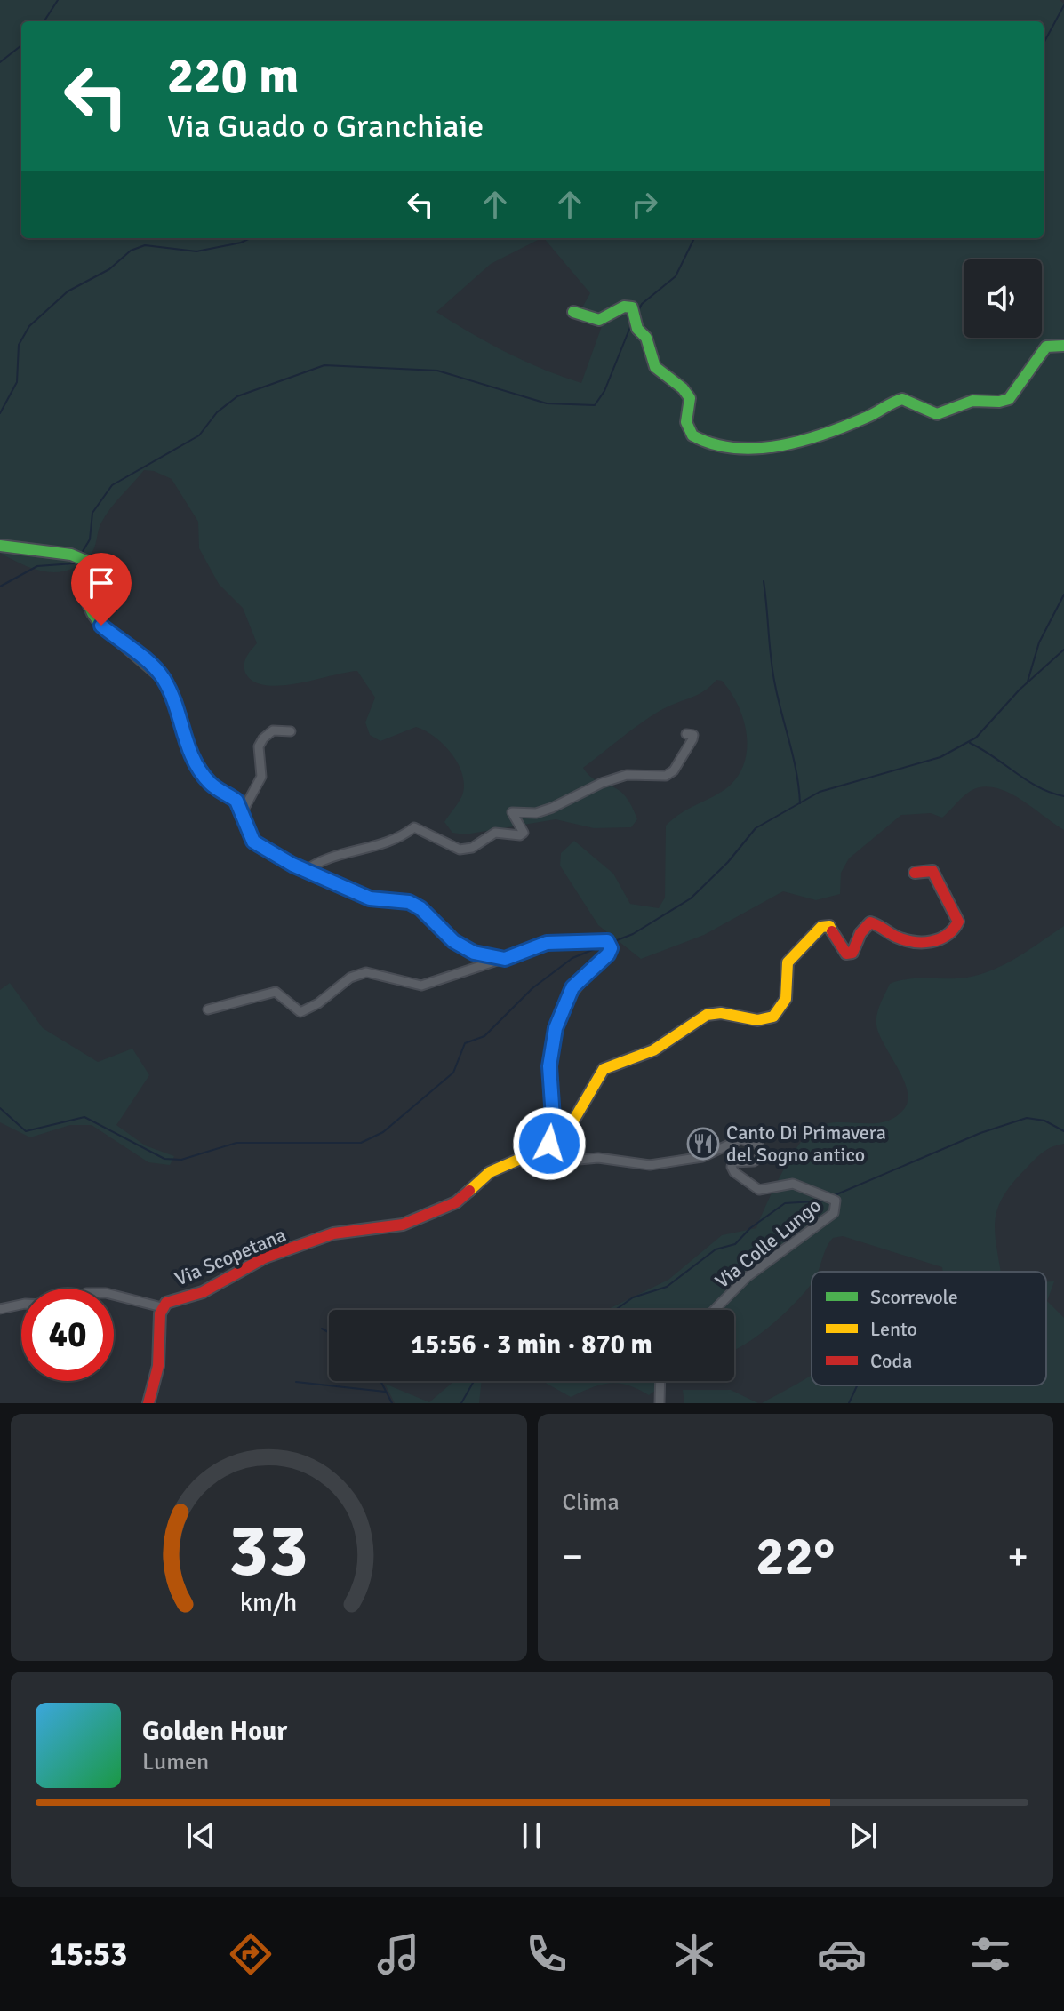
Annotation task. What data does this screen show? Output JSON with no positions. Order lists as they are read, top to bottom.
{
  "streets": {
    "street": ["Via Colle Lungo", "Via Scopetana"]
  },
  "crossings": [
    ["Via Colle Lungo", "Via Scopetana"]
  ],
  "places": {
    "restaurant": ["Canto Di Primavera del Sogno antico"]
  },
  "legend": ["Scorrevole", "Lento", "Coda"],
  "page": {
    "turn": ["220 m", "Via Guado o Granchiaie"],
    "limit": "40",
    "trip": "15:56 · 3 min · 870 m",
    "tile": "Clima",
    "heat": ["−", "22°", "+"],
    "song": ["Golden Hour", "Lumen"],
    "tabs": "15:53",
    "gauge": ["33", "km/h"]
  }
}
